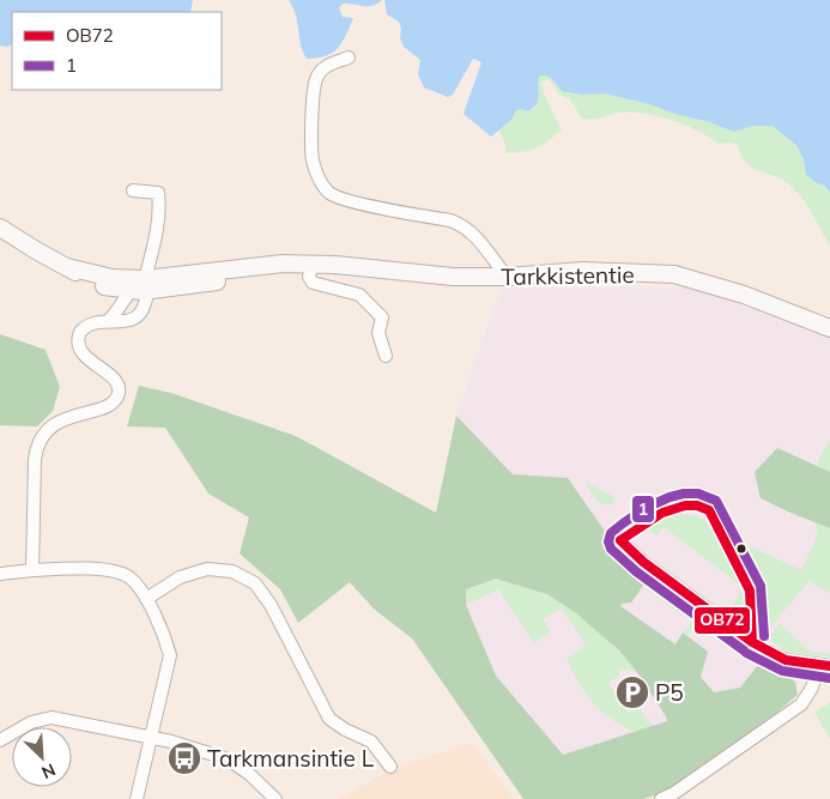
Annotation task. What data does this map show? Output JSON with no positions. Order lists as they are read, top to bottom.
{
  "streets": {
    "street": ["Tarkkistentie"]
  },
  "places": {
    "parking": ["P5"],
    "bus stop": ["Tarkmansintie L"]
  },
  "lines": ["transit line 1", "transit line OB72"],
  "legend": ["OB72", "1"],
  "north": "bottom right"
}
